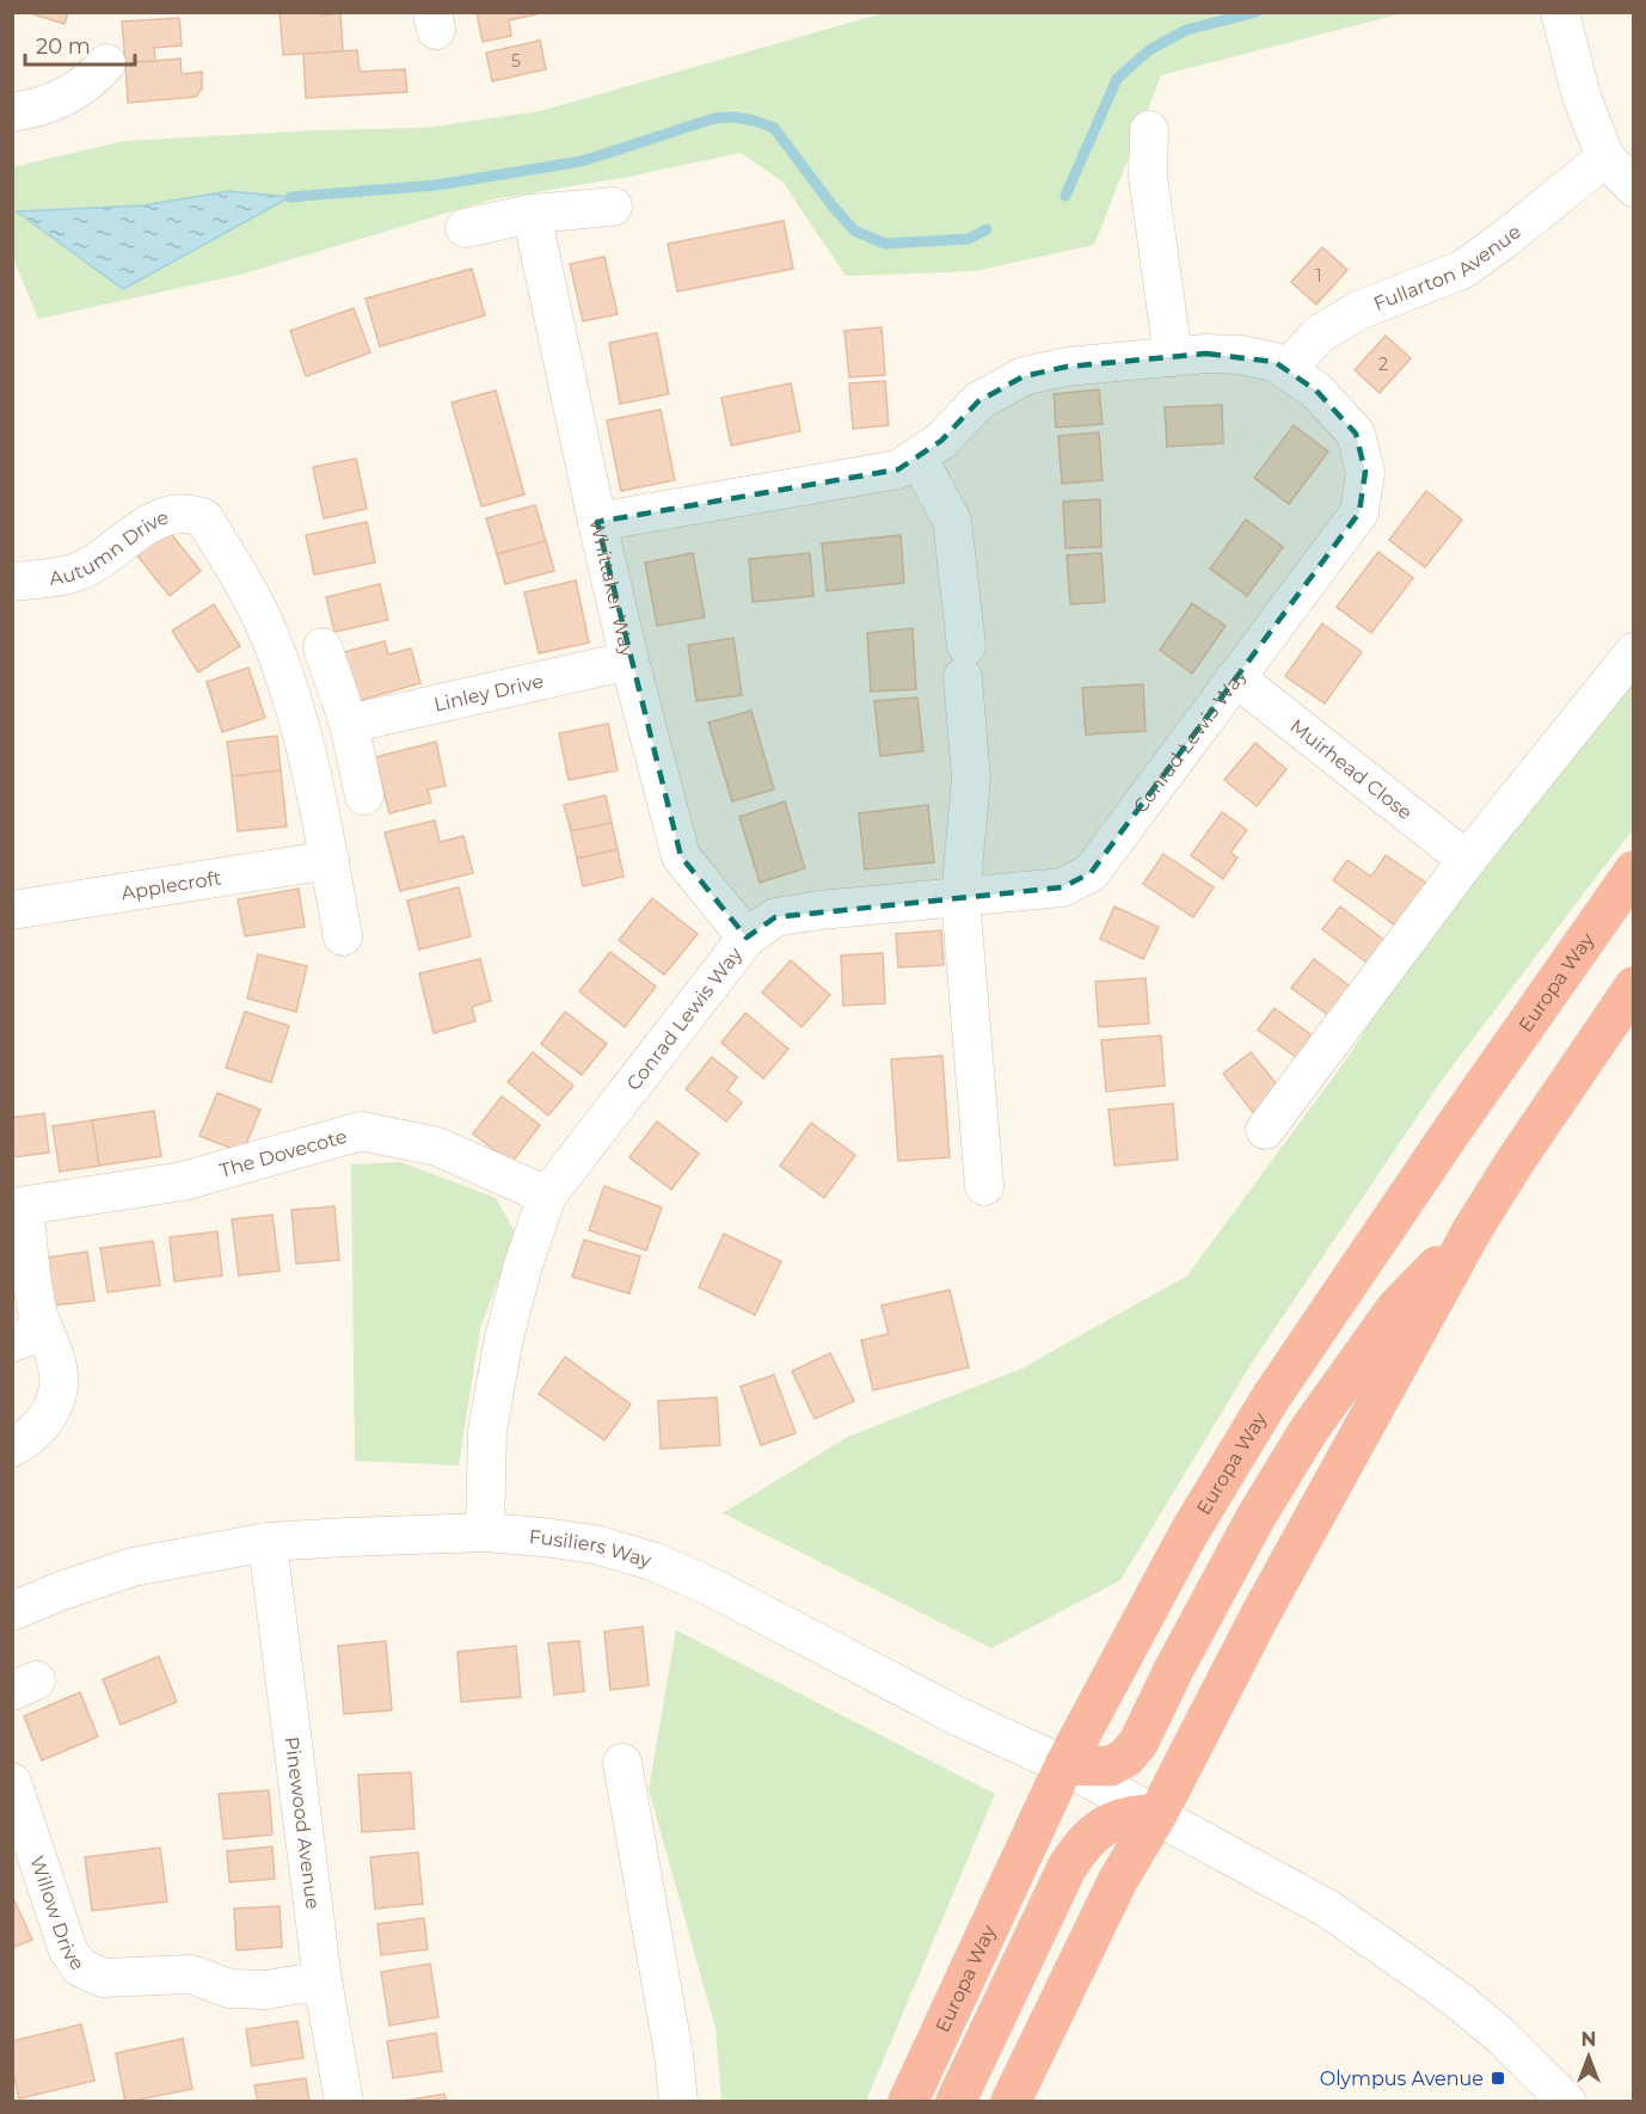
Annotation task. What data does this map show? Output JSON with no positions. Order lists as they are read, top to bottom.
{
  "streets": {
    "highway": ["Europa Way"],
    "street": [
      "Fullarton Avenue",
      "Autumn Drive",
      "Whittaker Way",
      "Linley Drive",
      "Conrad Lewis Way",
      "Muirhead Close",
      "Applecroft",
      "The Dovecote",
      "Fusiliers Way",
      "Pinewood Avenue",
      "Willow Drive"
    ]
  },
  "crossings": [
    ["Fullarton Avenue", "Conrad Lewis Way"],
    ["Autumn Drive", "Applecroft"],
    ["Whittaker Way", "Linley Drive"],
    ["Whittaker Way", "Conrad Lewis Way"],
    ["Conrad Lewis Way", "Muirhead Close"],
    ["Conrad Lewis Way", "The Dovecote"],
    ["Conrad Lewis Way", "Fusiliers Way"],
    ["Europa Way", "Fusiliers Way"],
    ["Fusiliers Way", "Pinewood Avenue"],
    ["Pinewood Avenue", "Willow Drive"]
  ],
  "places": {
    "transit": ["Olympus Avenue"]
  },
  "house_numbers": ["5", "1", "2"],
  "scale_bar": "20 m",
  "north": "top"
}
